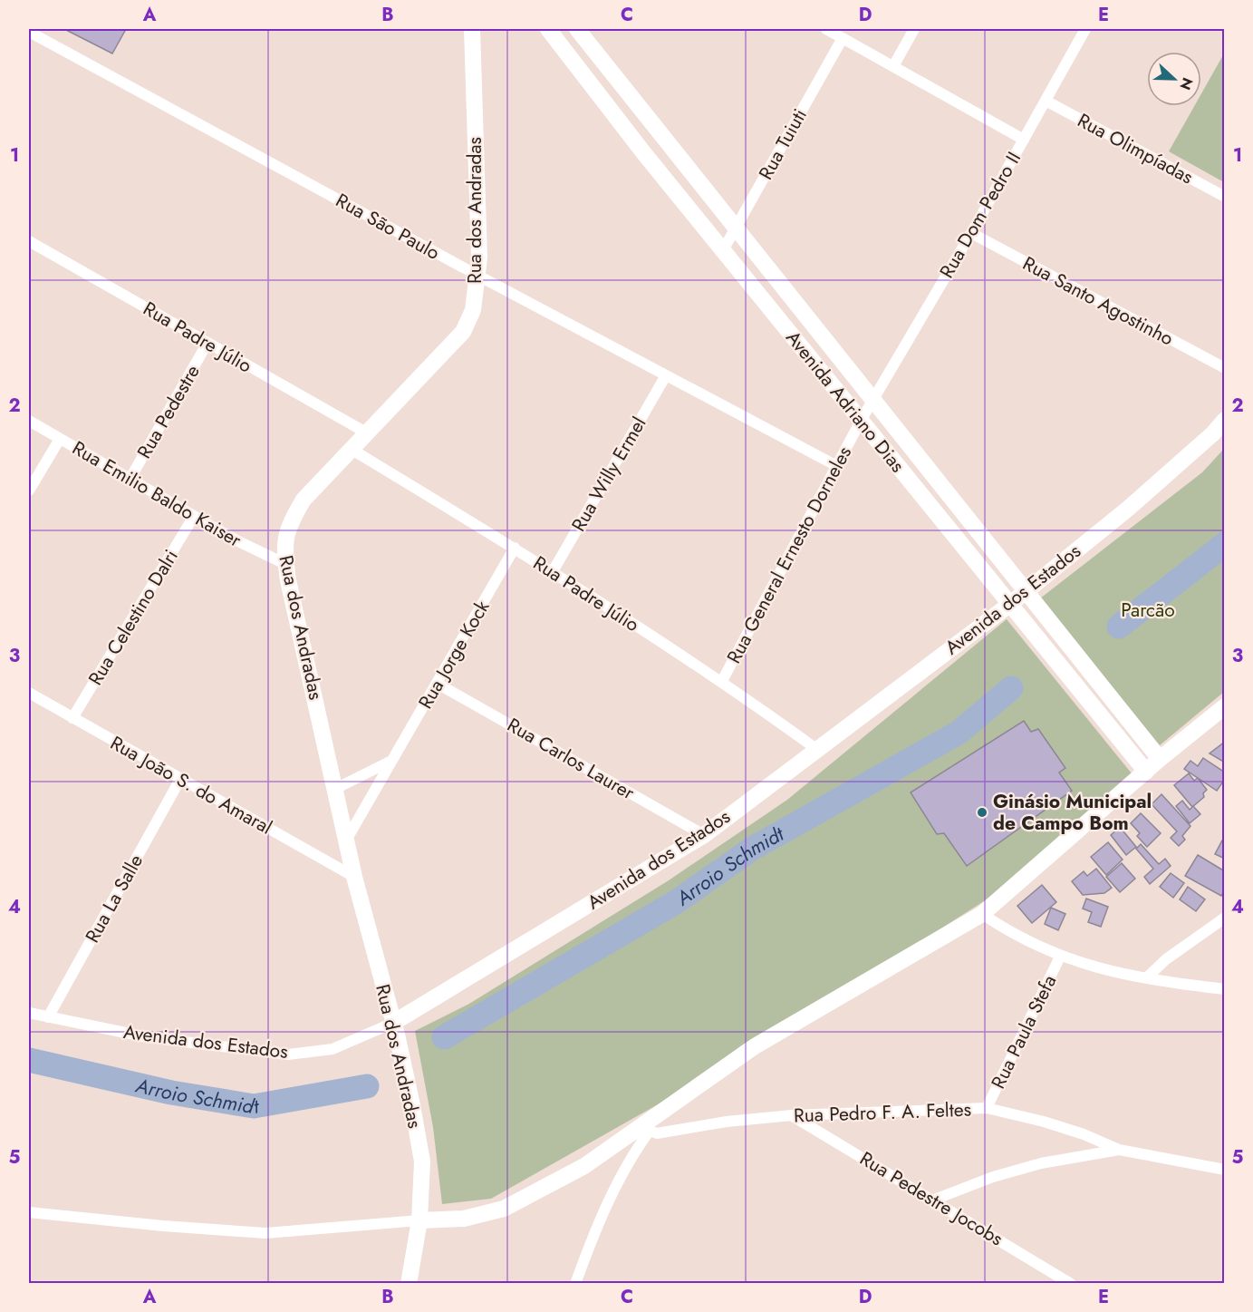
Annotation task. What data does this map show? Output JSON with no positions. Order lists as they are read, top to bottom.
{
  "streets": {
    "street": [
      "Rua Tuiuti",
      "Rua Olimpíadas",
      "Rua dos Andradas",
      "Rua Dom Pedro II",
      "Rua São Paulo",
      "Rua Santo Agostinho",
      "Rua Padre Júlio",
      "Avenida Adriano Dias",
      "Rua Pedestre",
      "Rua Willy Ermel",
      "Rua Emilio Baldo Kaiser",
      "Rua General Ernesto Dorneles",
      "Avenida dos Estados",
      "Rua Celestino Dalri",
      "Rua Jorge Kock",
      "Rua Carlos Laurer",
      "Rua João S. do Amaral",
      "Rua La Salle",
      "Rua Paula Stefa",
      "Rua Pedro F. A. Feltes",
      "Rua Pedestre Jocobs"
    ]
  },
  "crossings": [
    ["Rua Tuiuti", "Avenida Adriano Dias"],
    ["Rua Olimpíadas", "Rua Dom Pedro II"],
    ["Rua dos Andradas", "Rua São Paulo"],
    ["Rua dos Andradas", "Rua Padre Júlio"],
    ["Rua dos Andradas", "Rua Emilio Baldo Kaiser"],
    ["Rua dos Andradas", "Avenida dos Estados"],
    ["Rua dos Andradas", "Rua Jorge Kock"],
    ["Rua dos Andradas", "Rua João S. do Amaral"],
    ["Rua Dom Pedro II", "Rua Santo Agostinho"],
    ["Rua Dom Pedro II", "Avenida Adriano Dias"],
    ["Rua Dom Pedro II", "Rua General Ernesto Dorneles"],
    ["Rua São Paulo", "Rua Willy Ermel"],
    ["Rua São Paulo", "Rua General Ernesto Dorneles"],
    ["Rua Padre Júlio", "Rua Pedestre"],
    ["Rua Padre Júlio", "Rua Willy Ermel"],
    ["Rua Padre Júlio", "Rua General Ernesto Dorneles"],
    ["Rua Padre Júlio", "Avenida dos Estados"],
    ["Rua Padre Júlio", "Rua Jorge Kock"],
    ["Avenida Adriano Dias", "Rua General Ernesto Dorneles"],
    ["Avenida Adriano Dias", "Avenida dos Estados"],
    ["Rua Pedestre", "Rua Emilio Baldo Kaiser"],
    ["Rua Emilio Baldo Kaiser", "Rua Celestino Dalri"],
    ["Avenida dos Estados", "Rua Carlos Laurer"],
    ["Avenida dos Estados", "Rua La Salle"],
    ["Rua Celestino Dalri", "Rua João S. do Amaral"],
    ["Rua Jorge Kock", "Rua Carlos Laurer"],
    ["Rua João S. do Amaral", "Rua La Salle"],
    ["Rua Paula Stefa", "Rua Pedro F. A. Feltes"],
    ["Rua Pedro F. A. Feltes", "Rua Pedestre Jocobs"]
  ],
  "water": ["Arroio Schmidt"],
  "parks": ["Parcão"],
  "places": ["Ginásio Municipal de Campo Bom"],
  "north": "right",
  "grid": {
    "columns": [
      "A",
      "B",
      "C",
      "D",
      "E"
    ],
    "rows": [
      "1",
      "2",
      "3",
      "4",
      "5"
    ]
  }
}
